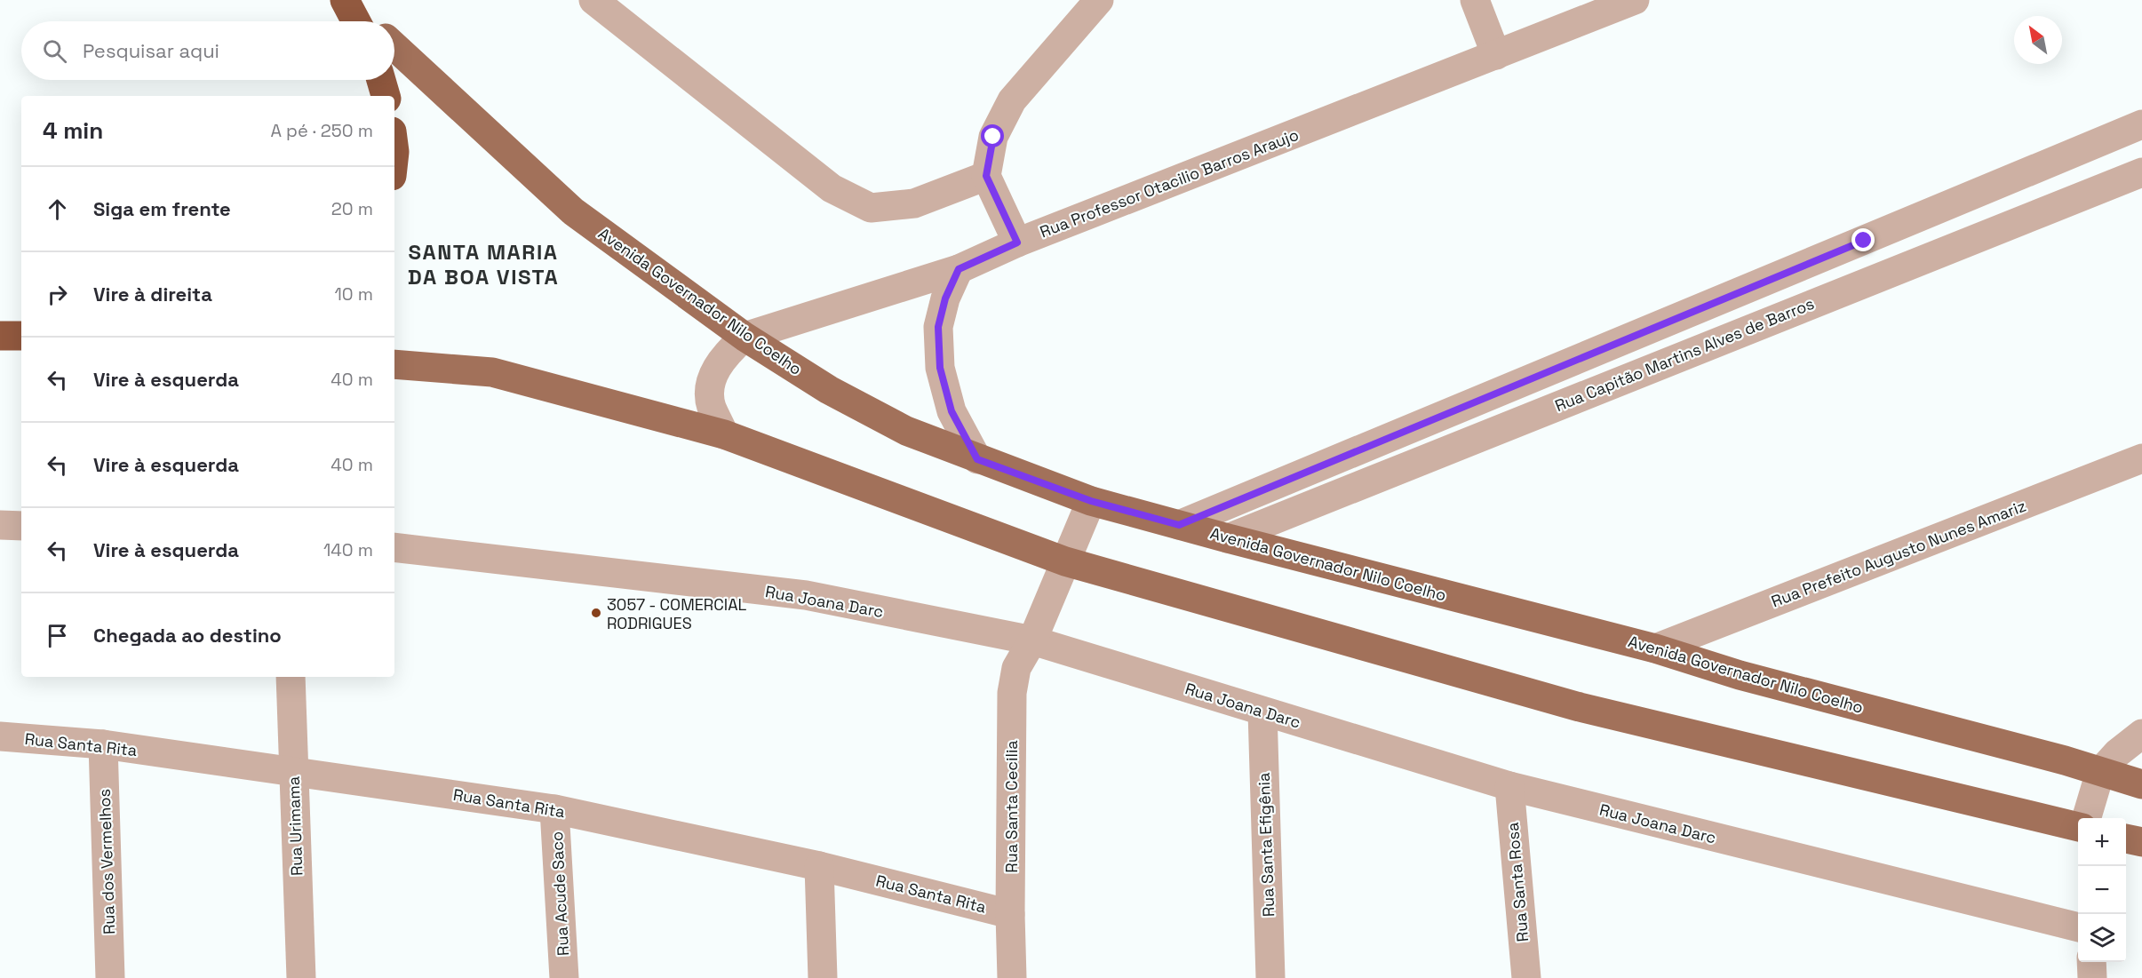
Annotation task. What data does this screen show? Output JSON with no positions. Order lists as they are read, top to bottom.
{
  "streets": {
    "main road": ["Avenida Governador Nilo Coelho"],
    "street": [
      "Rua Professor Otacilio Barros Araujo",
      "Rua Capitão Martins Alves de Barros",
      "Rua Prefeito Augusto Nunes Amariz",
      "Rua Joana Darc",
      "Rua Santa Rita",
      "Rua Santa Cecilia",
      "Rua Urimama",
      "Rua Santa Efigênia",
      "Rua dos Vermelhos",
      "Rua Santa Rosa",
      "Rua Acude Saco"
    ]
  },
  "crossings": [
    ["Rua Professor Otacilio Barros Araujo", "Avenida Governador Nilo Coelho"],
    ["Avenida Governador Nilo Coelho", "Rua Capitão Martins Alves de Barros"],
    ["Avenida Governador Nilo Coelho", "Rua Prefeito Augusto Nunes Amariz"],
    ["Avenida Governador Nilo Coelho", "Rua Santa Cecilia"],
    ["Rua Joana Darc", "Rua Santa Cecilia"],
    ["Rua Joana Darc", "Rua Santa Efigênia"],
    ["Rua Joana Darc", "Rua Santa Rosa"],
    ["Rua Santa Rita", "Rua Santa Cecilia"],
    ["Rua Santa Rita", "Rua Urimama"],
    ["Rua Santa Rita", "Rua dos Vermelhos"],
    ["Rua Santa Rita", "Rua Acude Saco"]
  ],
  "districts": ["SANTA MARIA DA BOA VISTA"],
  "places": ["3057 - COMERCIAL RODRIGUES"],
  "north": "top left",
  "page": {
    "search": "Pesquisar aqui",
    "heading": ["4 min", "A pé · 250 m"],
    "list": [
      ["Siga em frente", "20 m"],
      ["Vire à direita", "10 m"],
      ["Vire à esquerda", "40 m"],
      ["Vire à esquerda", "40 m"],
      ["Vire à esquerda", "140 m"],
      "Chegada ao destino"
    ],
    "map_buttons": ["+", "−"]
  }
}
